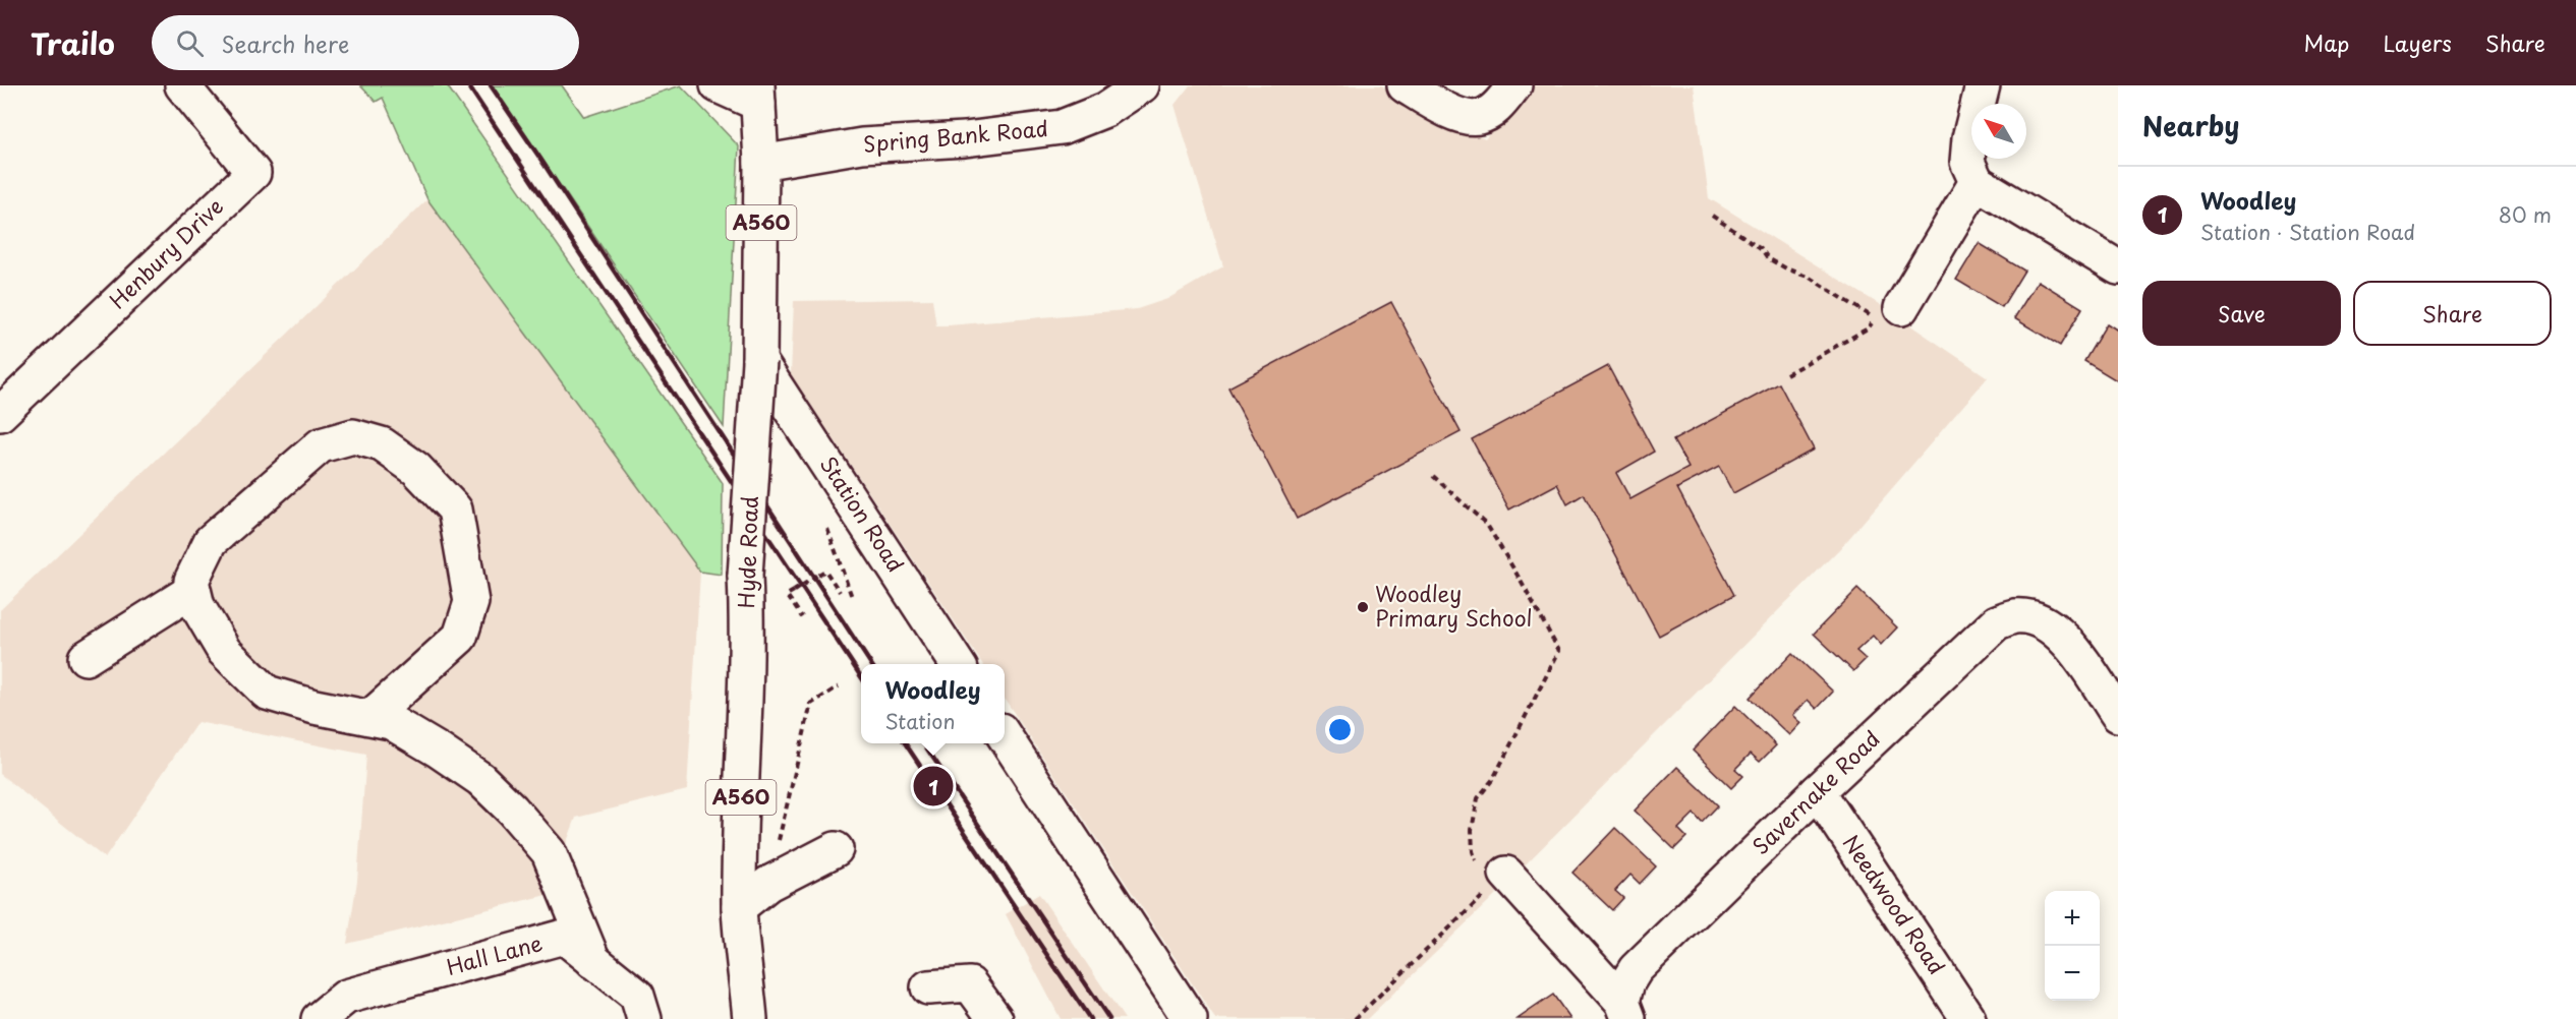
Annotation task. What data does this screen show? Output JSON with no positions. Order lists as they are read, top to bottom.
{
  "streets": {
    "street": [
      "Spring Bank Road",
      "A560",
      "Henbury Drive",
      "Station Road",
      "Hyde Road",
      "Savernake Road",
      "Needwood Road",
      "Hall Lane"
    ]
  },
  "crossings": [
    ["Spring Bank Road", "Hyde Road"],
    ["Station Road", "Hyde Road"],
    ["Savernake Road", "Needwood Road"]
  ],
  "places": ["Woodley Primary School"],
  "north": "top left",
  "page": {
    "header": "Trailo",
    "search": "Search here",
    "nav": ["Map", "Layers", "Share"],
    "heading": "Nearby",
    "list": [
      {
        "mark": "1",
        "name": "Woodley",
        "note": "Station · Station Road",
        "value": "80 m"
      }
    ],
    "buttons": ["Save", "Share"],
    "popup": ["Woodley", "Station"],
    "pins": "1",
    "map_buttons": ["+", "−"]
  }
}
